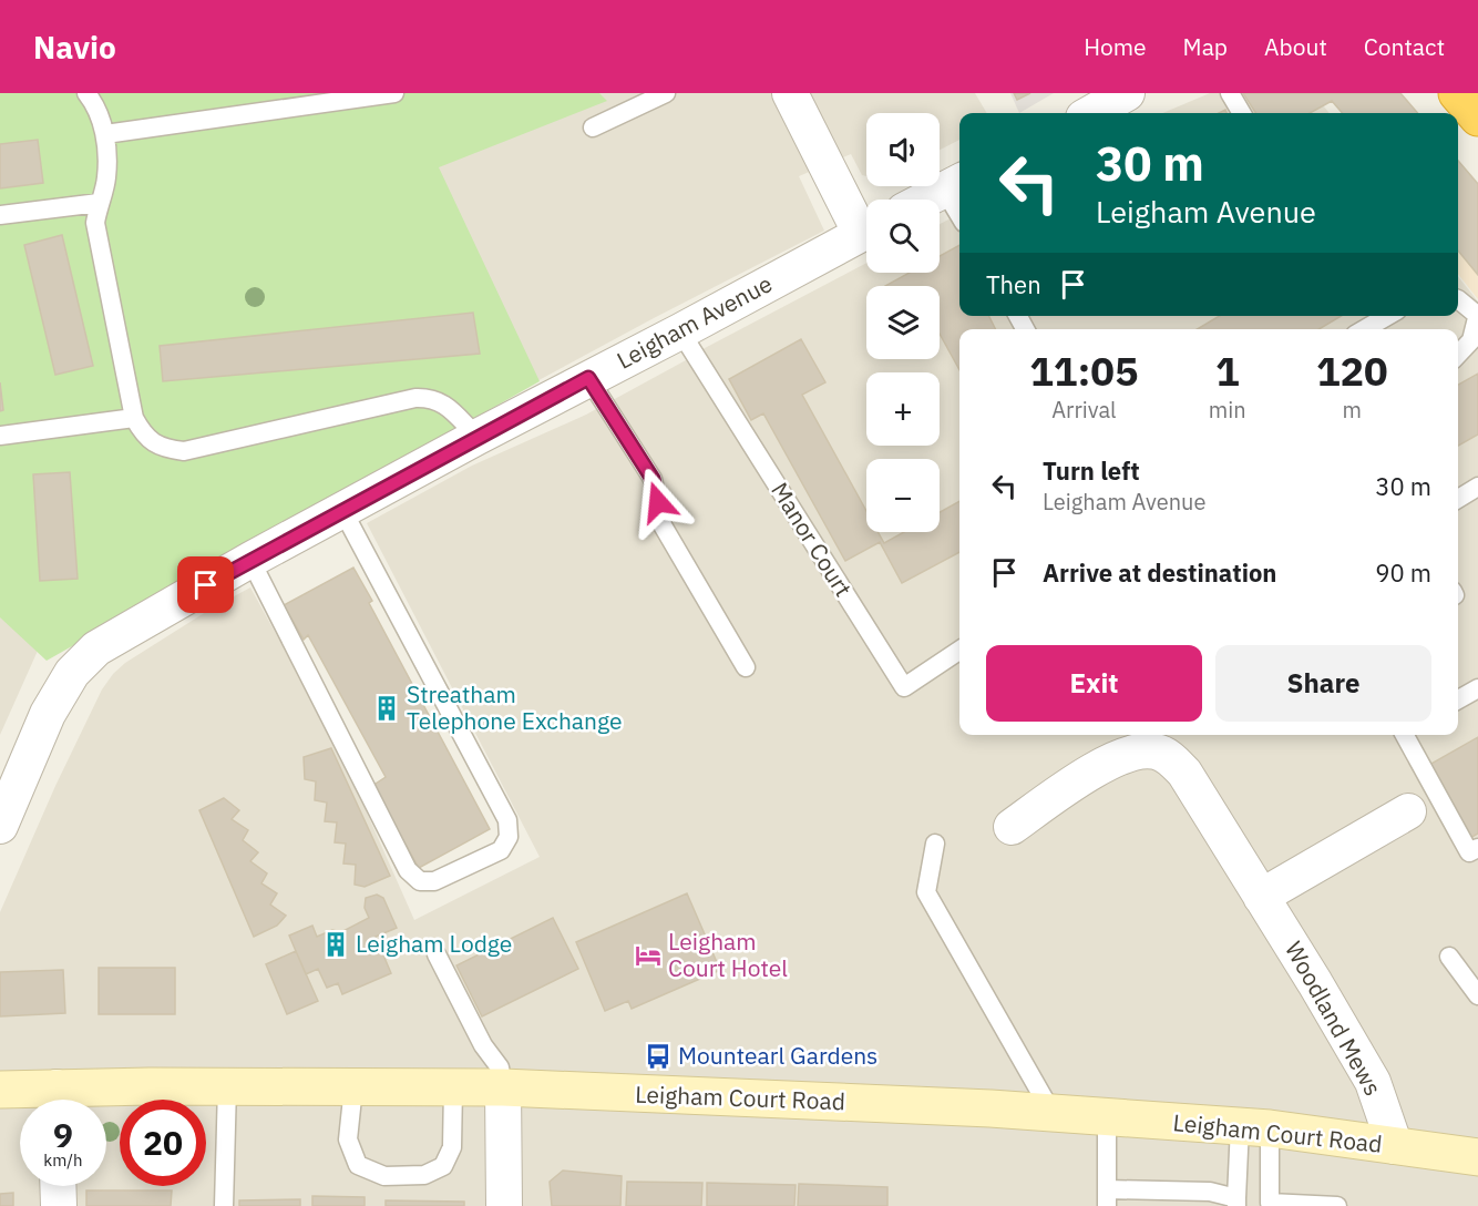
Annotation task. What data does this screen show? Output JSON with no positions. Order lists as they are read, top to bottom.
{
  "streets": {
    "street": ["Leigham Avenue", "Woodland Mews", "Leigham Court Road"],
    "lane": ["Manor Court"]
  },
  "crossings": [
    ["Leigham Avenue", "Manor Court"],
    ["Woodland Mews", "Leigham Court Road"]
  ],
  "places": {
    "building": ["Streatham Telephone Exchange", "Leigham Lodge"],
    "hotel": ["Leigham Court Hotel"],
    "bus stop": ["Mountearl Gardens"]
  },
  "page": {
    "header": "Navio",
    "nav": [
      "Home",
      "Map",
      "About",
      "Contact"
    ],
    "map_buttons": ["+", "−"],
    "turn": ["30 m", "Leigham Avenue"],
    "then": "Then",
    "eta": [
      "11:05",
      "Arrival",
      "1",
      "min",
      "120",
      "m"
    ],
    "list": [
      {
        "name": "Turn left",
        "note": "Leigham Avenue",
        "value": "30 m"
      },
      {
        "name": "Arrive at destination",
        "value": "90 m"
      }
    ],
    "buttons": ["Exit", "Share"],
    "speed": "9 km/h",
    "limit": "20"
  }
}
